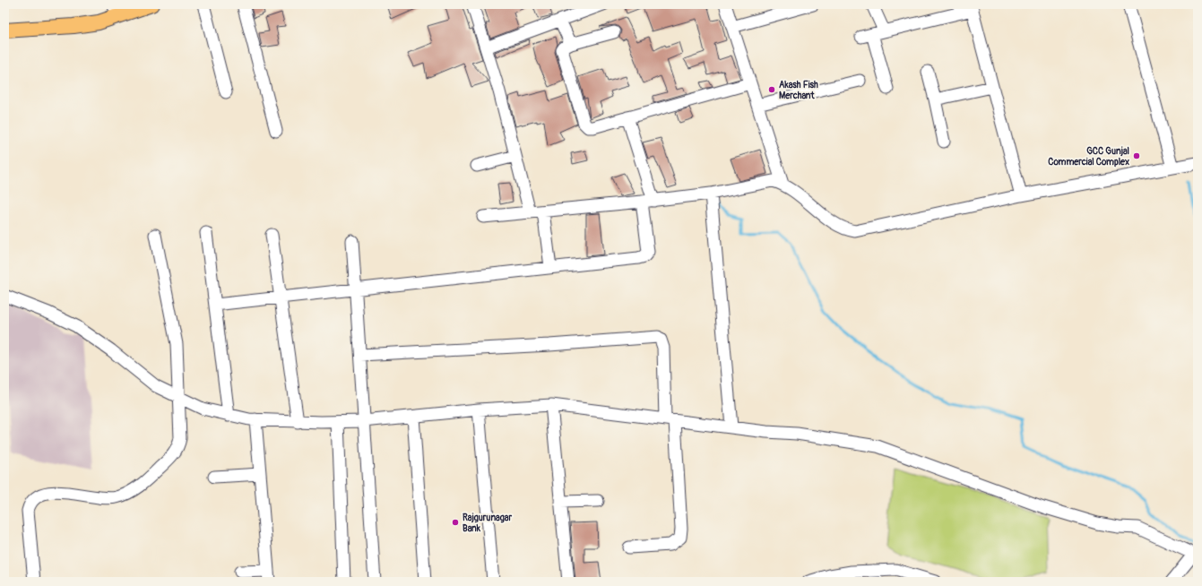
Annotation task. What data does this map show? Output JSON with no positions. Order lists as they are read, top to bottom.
{
  "places": ["Akash Fish Merchant", "GCC Gunjal Commercial Complex", "Rajgurunagar Bank"]
}
